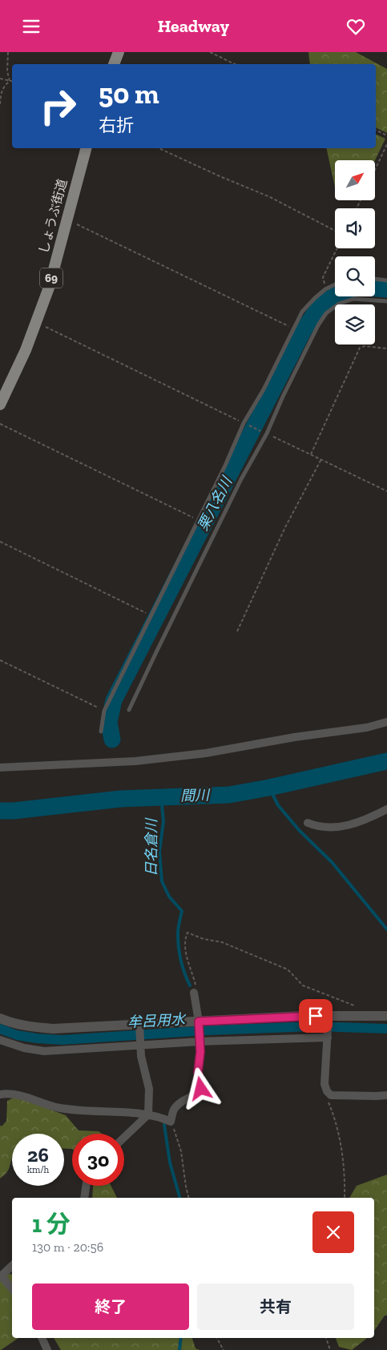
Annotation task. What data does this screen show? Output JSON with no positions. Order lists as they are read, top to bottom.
{
  "streets": {
    "main road": ["しょうぶ街道", "69"]
  },
  "water": [
    "栗八名川",
    "間川",
    "日名倉川",
    "牟呂用水"
  ],
  "north": "top right",
  "page": {
    "header": "Headway",
    "turn": ["50 m", "右折"],
    "speed": "26 km/h",
    "limit": "30",
    "heading": ["1 分", "130 m · 20:56"],
    "buttons": ["終了", "共有"]
  }
}
